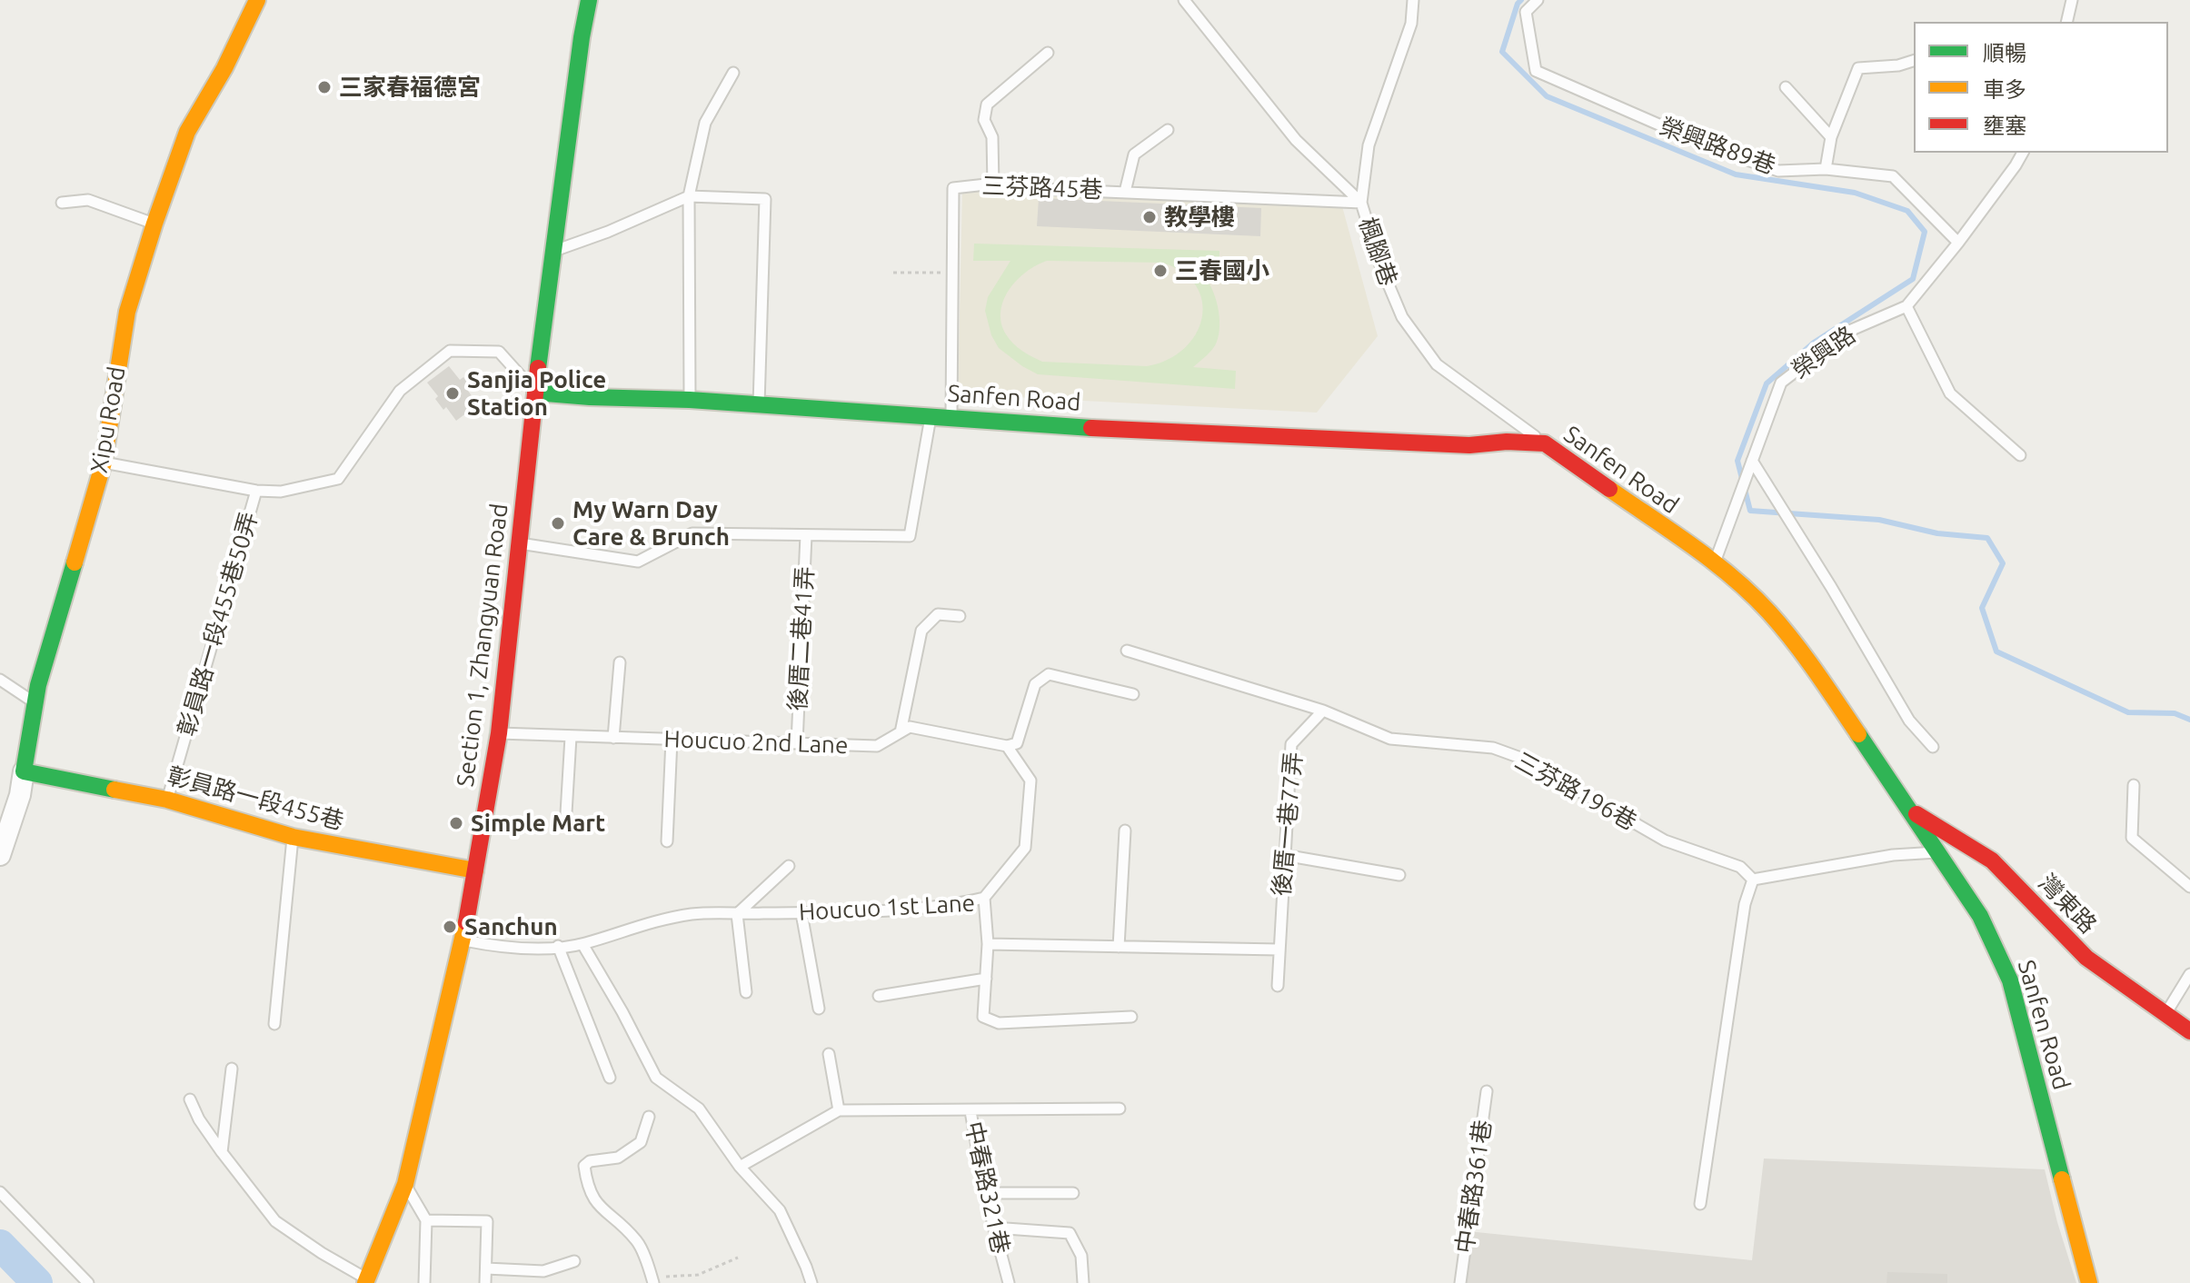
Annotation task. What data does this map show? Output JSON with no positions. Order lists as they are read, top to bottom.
{
  "streets": {
    "street": [
      "Sanfen Road",
      "Xipu Road",
      "Section 1, Zhangyuan Road",
      "彰員路一段455巷",
      "灣東路"
    ],
    "lane": [
      "榮興路89巷",
      "三芬路45巷",
      "楓腳巷",
      "榮興路",
      "彰員路一段455巷50弄",
      "後厝二巷41弄",
      "Houcuo 2nd Lane",
      "三芬路196巷",
      "後厝一巷77弄",
      "Houcuo 1st Lane",
      "中春路361巷",
      "中春路321巷"
    ]
  },
  "crossings": [
    ["榮興路89巷", "榮興路"],
    ["三芬路45巷", "楓腳巷"],
    ["三芬路45巷", "Sanfen Road"],
    ["楓腳巷", "Sanfen Road"],
    ["榮興路", "Sanfen Road"],
    ["Sanfen Road", "Section 1, Zhangyuan Road"],
    ["Sanfen Road", "灣東路"],
    ["Xipu Road", "彰員路一段455巷"],
    ["彰員路一段455巷50弄", "彰員路一段455巷"],
    ["後厝二巷41弄", "Houcuo 2nd Lane"],
    ["Section 1, Zhangyuan Road", "Houcuo 2nd Lane"],
    ["Section 1, Zhangyuan Road", "彰員路一段455巷"],
    ["Section 1, Zhangyuan Road", "Houcuo 1st Lane"],
    ["三芬路196巷", "後厝一巷77弄"],
    ["後厝一巷77弄", "Houcuo 1st Lane"]
  ],
  "places": [
    "三家春福德宮",
    "教學樓",
    "三春國小",
    "Sanjia Police Station",
    "My Warn Day Care & Brunch",
    "Simple Mart",
    "Sanchun"
  ],
  "legend": ["順暢", "車多", "壅塞"]
}
